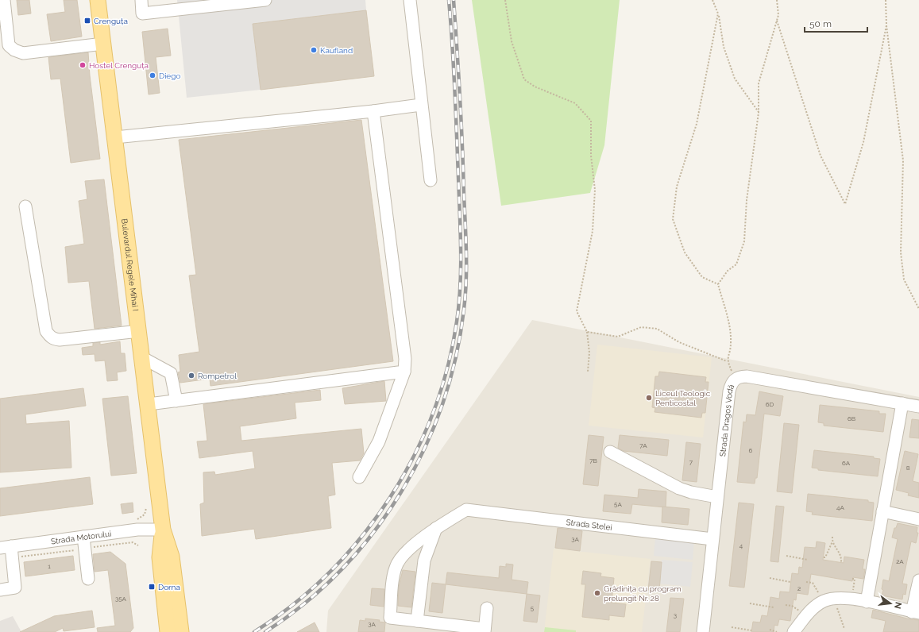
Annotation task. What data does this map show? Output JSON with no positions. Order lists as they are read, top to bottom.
{
  "streets": {
    "main road": ["Bulevardul Regele Mihai I"],
    "street": ["Strada Dragoș Vodă", "Strada Stelei", "Strada Motorului"]
  },
  "crossings": [
    ["Bulevardul Regele Mihai I", "Strada Motorului"],
    ["Strada Dragoș Vodă", "Strada Stelei"]
  ],
  "places": {
    "transit": ["Crenguța", "Dorna"],
    "other": [
      "Kaufland",
      "Hostel Crenguța",
      "Diego",
      "Rompetrol",
      "Liceul Teologic Penticostal",
      "Grădinița cu program prelungit Nr. 28"
    ]
  },
  "house_numbers": [
    "6D",
    "6B",
    "7A",
    "6",
    "7B",
    "7",
    "6A",
    "8",
    "5A",
    "4A",
    "3A",
    "4",
    "2A",
    "1",
    "2",
    "35A",
    "5",
    "3",
    "3A"
  ],
  "scale_bar": "50 m",
  "north": "right"
}
